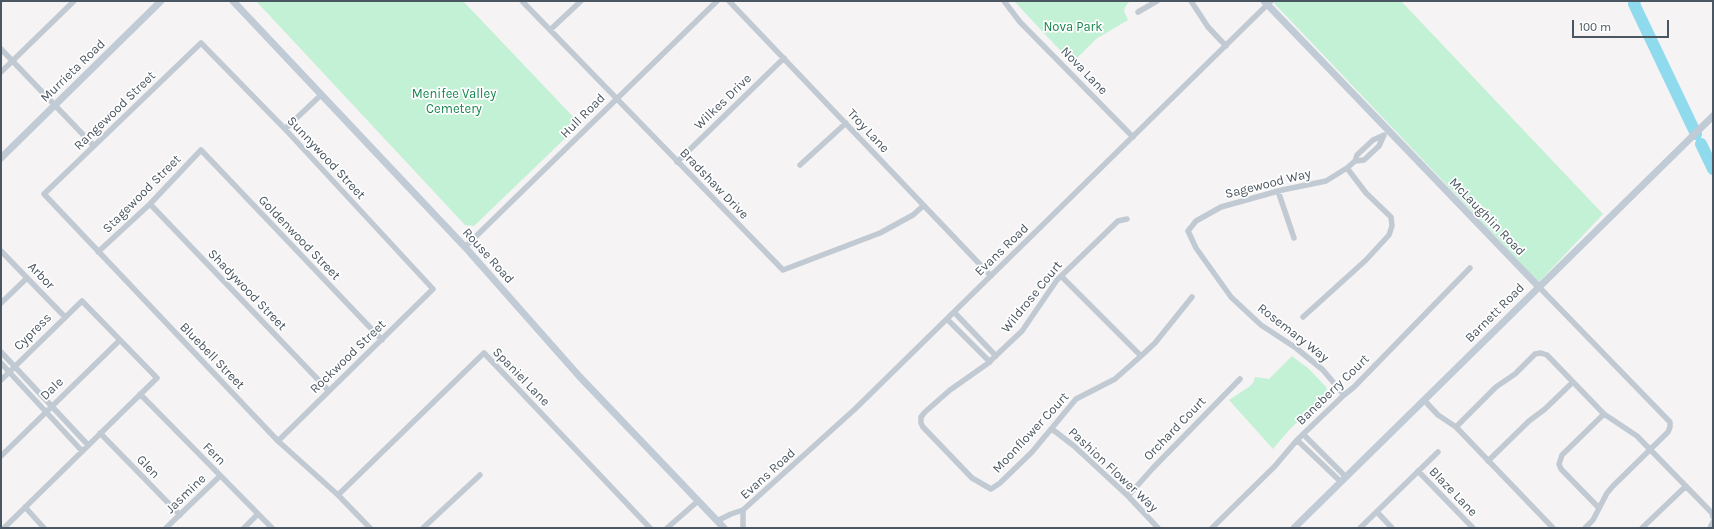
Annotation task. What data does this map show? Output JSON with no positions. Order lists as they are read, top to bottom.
{
  "streets": {
    "street": [
      "Murrieta Road",
      "Nova Lane",
      "Wilkes Drive",
      "Rangewood Street",
      "Hull Road",
      "Troy Lane",
      "Sunnywood Street",
      "Bradshaw Drive",
      "Sagewood Way",
      "Stagewood Street",
      "McLaughlin Road",
      "Goldenwood Street",
      "Evans Road",
      "Rouse Road",
      "Arbor",
      "Shadywood Street",
      "Wildrose Court",
      "Barnett Road",
      "Cypress",
      "Rosemary Way",
      "Bluebell Street",
      "Rockwood Street",
      "Spaniel Lane",
      "Dale",
      "Baneberry Court",
      "Orchard Court",
      "Moonflower Court",
      "Fern",
      "Glen",
      "Pashion Flower Way",
      "Blaze Lane",
      "Jasmine"
    ]
  },
  "crossings": [
    ["Nova Lane", "Evans Road"],
    ["Wilkes Drive", "Troy Lane"],
    ["Wilkes Drive", "Bradshaw Drive"],
    ["Rangewood Street", "Sunnywood Street"],
    ["Rangewood Street", "Bluebell Street"],
    ["Hull Road", "Bradshaw Drive"],
    ["Hull Road", "Rouse Road"],
    ["Troy Lane", "Bradshaw Drive"],
    ["Troy Lane", "Evans Road"],
    ["Sunnywood Street", "Rockwood Street"],
    ["Sagewood Way", "McLaughlin Road"],
    ["Sagewood Way", "Rosemary Way"],
    ["Stagewood Street", "Goldenwood Street"],
    ["Stagewood Street", "Shadywood Street"],
    ["Stagewood Street", "Bluebell Street"],
    ["McLaughlin Road", "Evans Road"],
    ["McLaughlin Road", "Barnett Road"],
    ["Goldenwood Street", "Rockwood Street"],
    ["Evans Road", "Rouse Road"],
    ["Arbor", "Cypress"],
    ["Shadywood Street", "Rockwood Street"],
    ["Wildrose Court", "Moonflower Court"],
    ["Cypress", "Dale"],
    ["Rosemary Way", "Baneberry Court"],
    ["Bluebell Street", "Rockwood Street"],
    ["Bluebell Street", "Spaniel Lane"],
    ["Orchard Court", "Pashion Flower Way"],
    ["Moonflower Court", "Pashion Flower Way"],
    ["Fern", "Jasmine"],
    ["Glen", "Jasmine"]
  ],
  "parks": ["Nova Park", "Menifee Valley Cemetery"],
  "scale_bar": "100 m"
}
